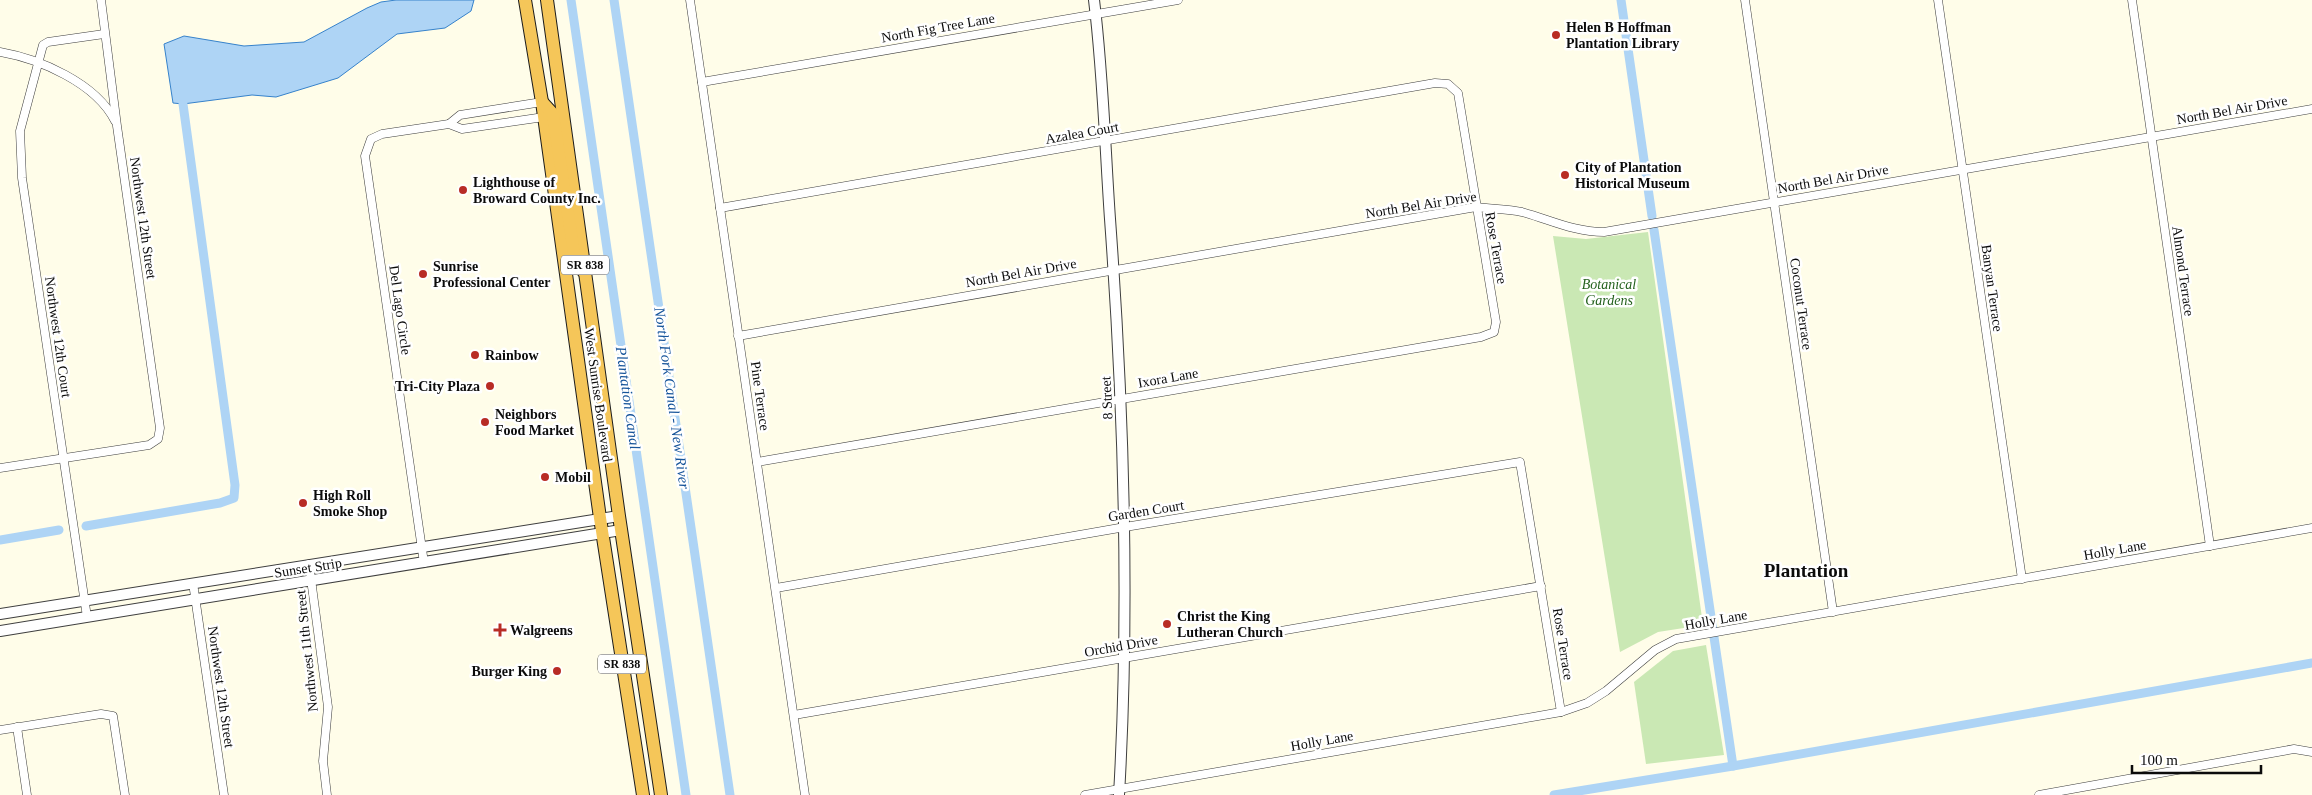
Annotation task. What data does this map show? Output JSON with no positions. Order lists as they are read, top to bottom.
{
  "streets": {
    "highway": ["SR 838", "West Sunrise Boulevard"],
    "street": [
      "North Fig Tree Lane",
      "North Bel Air Drive",
      "Azalea Court",
      "Northwest 12th Street",
      "Rose Terrace",
      "Almond Terrace",
      "Banyan Terrace",
      "Coconut Terrace",
      "Del Lago Circle",
      "Northwest 12th Court",
      "Ixora Lane",
      "Pine Terrace",
      "8 Street",
      "Garden Court",
      "Holly Lane",
      "Sunset Strip",
      "Orchid Drive",
      "Northwest 11th Street"
    ]
  },
  "crossings": [
    ["North Fig Tree Lane", "Pine Terrace"],
    ["North Fig Tree Lane", "8 Street"],
    ["North Bel Air Drive", "Rose Terrace"],
    ["North Bel Air Drive", "Almond Terrace"],
    ["North Bel Air Drive", "Banyan Terrace"],
    ["North Bel Air Drive", "Coconut Terrace"],
    ["North Bel Air Drive", "Pine Terrace"],
    ["North Bel Air Drive", "8 Street"],
    ["Azalea Court", "Rose Terrace"],
    ["Azalea Court", "Pine Terrace"],
    ["Azalea Court", "8 Street"],
    ["Northwest 12th Street", "Northwest 12th Court"],
    ["Northwest 12th Street", "Sunset Strip"],
    ["Rose Terrace", "Ixora Lane"],
    ["Rose Terrace", "Garden Court"],
    ["Rose Terrace", "Holly Lane"],
    ["Rose Terrace", "Orchid Drive"],
    ["Almond Terrace", "Holly Lane"],
    ["Banyan Terrace", "Holly Lane"],
    ["Coconut Terrace", "Holly Lane"],
    ["Del Lago Circle", "West Sunrise Boulevard"],
    ["Del Lago Circle", "Sunset Strip"],
    ["Northwest 12th Court", "Sunset Strip"],
    ["Ixora Lane", "Pine Terrace"],
    ["Ixora Lane", "8 Street"],
    ["West Sunrise Boulevard", "Sunset Strip"],
    ["Pine Terrace", "Garden Court"],
    ["Pine Terrace", "Orchid Drive"],
    ["8 Street", "Garden Court"],
    ["8 Street", "Holly Lane"],
    ["8 Street", "Orchid Drive"],
    ["Sunset Strip", "Northwest 11th Street"]
  ],
  "districts": ["Plantation"],
  "water": ["Plantation Canal", "North Fork Canal - New River"],
  "parks": ["Botanical Gardens"],
  "places": {
    "other": [
      "Helen B Hoffman Plantation Library",
      "City of Plantation Historical Museum",
      "Lighthouse of Broward County Inc.",
      "Sunrise Professional Center",
      "Rainbow",
      "Tri-City Plaza",
      "Neighbors Food Market",
      "Mobil",
      "High Roll Smoke Shop",
      "Christ the King Lutheran Church",
      "Burger King"
    ],
    "health": ["Walgreens"]
  },
  "scale_bar": "100 m"
}
